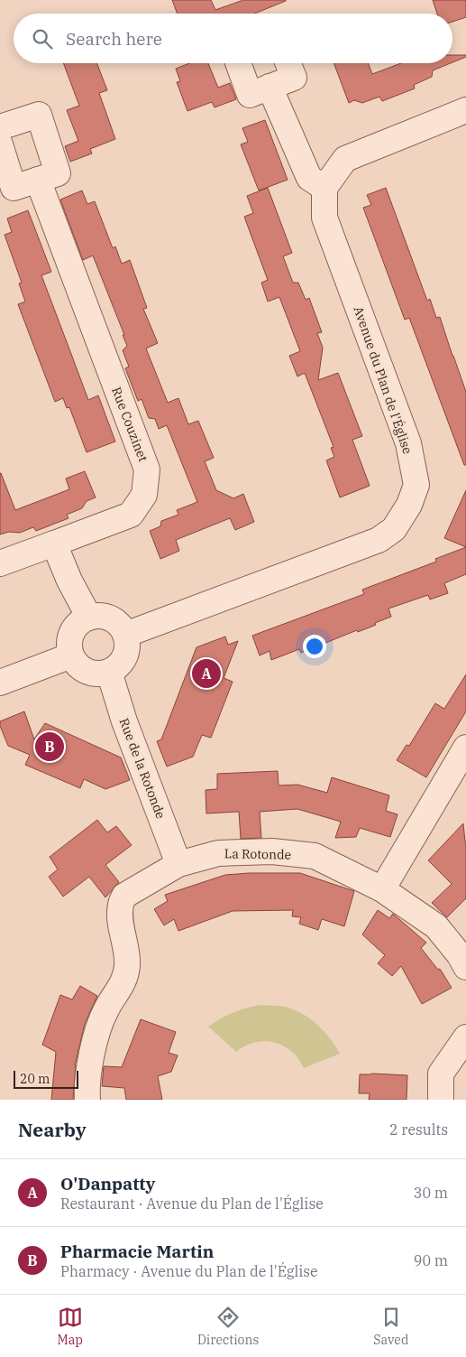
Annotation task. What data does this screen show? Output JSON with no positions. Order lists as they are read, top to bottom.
{
  "streets": {
    "street": [
      "Avenue du Plan de l'Église",
      "Rue Couzinet",
      "Rue de la Rotonde",
      "La Rotonde"
    ]
  },
  "crossings": [
    ["Avenue du Plan de l'Église", "Rue de la Rotonde"],
    ["Rue de la Rotonde", "La Rotonde"]
  ],
  "scale_bar": "20 m",
  "page": {
    "search": "Search here",
    "pins": ["A", "B"],
    "scale": "20 m",
    "heading": ["Nearby", "2 results"],
    "list": [
      {
        "mark": "A",
        "name": "O'Danpatty",
        "note": "Restaurant · Avenue du Plan de l'Église",
        "value": "30 m"
      },
      {
        "mark": "B",
        "name": "Pharmacie Martin",
        "note": "Pharmacy · Avenue du Plan de l'Église",
        "value": "90 m"
      }
    ],
    "nav": ["Map", "Directions", "Saved"]
  }
}
